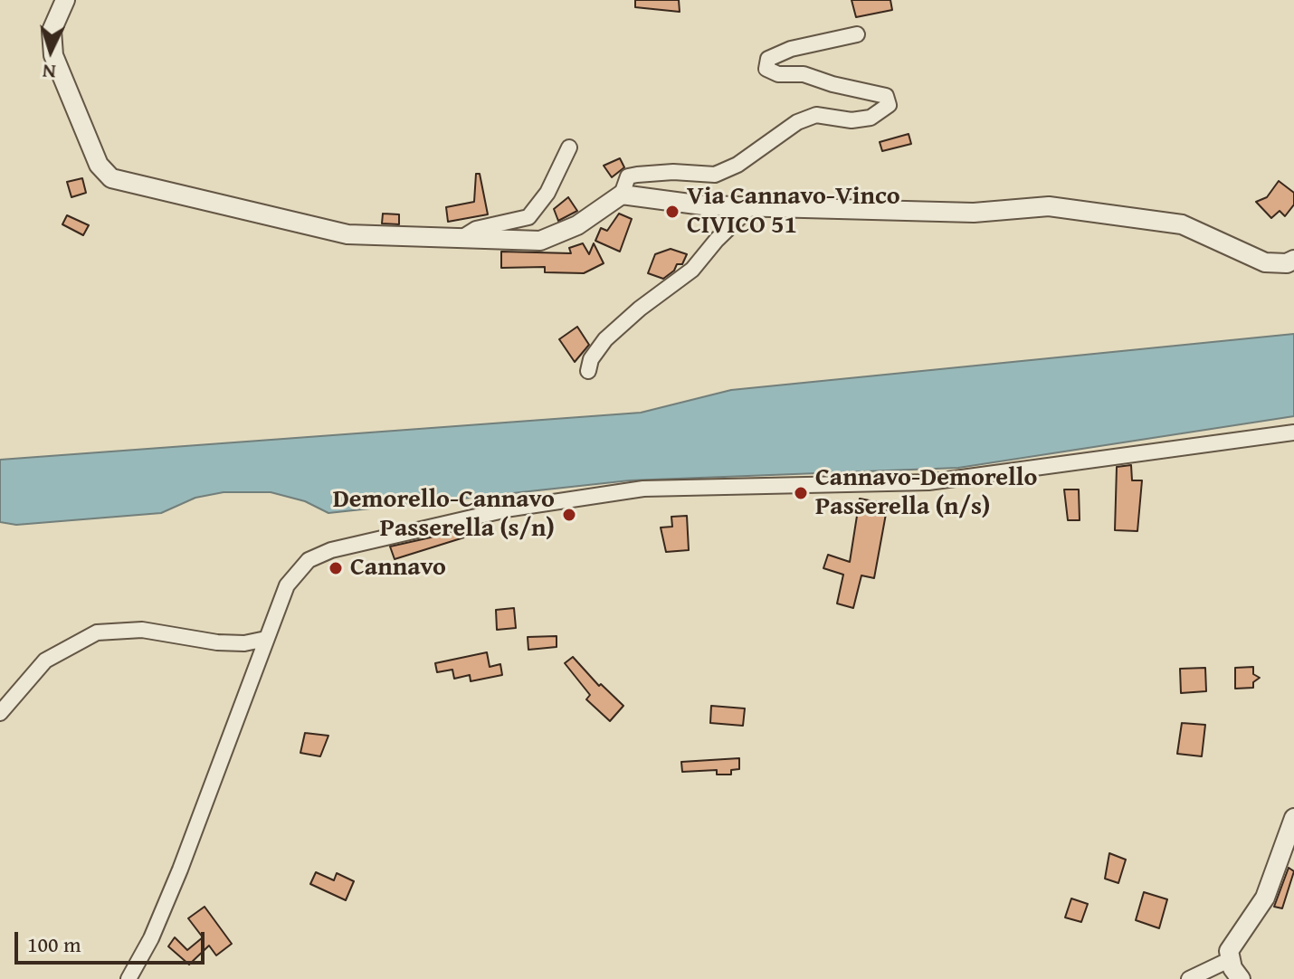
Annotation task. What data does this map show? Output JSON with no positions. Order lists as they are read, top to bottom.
{
  "places": [
    "Via Cannavo-Vinco CIVICO 51",
    "Cannavo-Demorello Passerella (n/s)",
    "Demorello-Cannavo Passerella (s/n)",
    "Cannavo"
  ],
  "scale_bar": "100 m",
  "north": "bottom"
}
